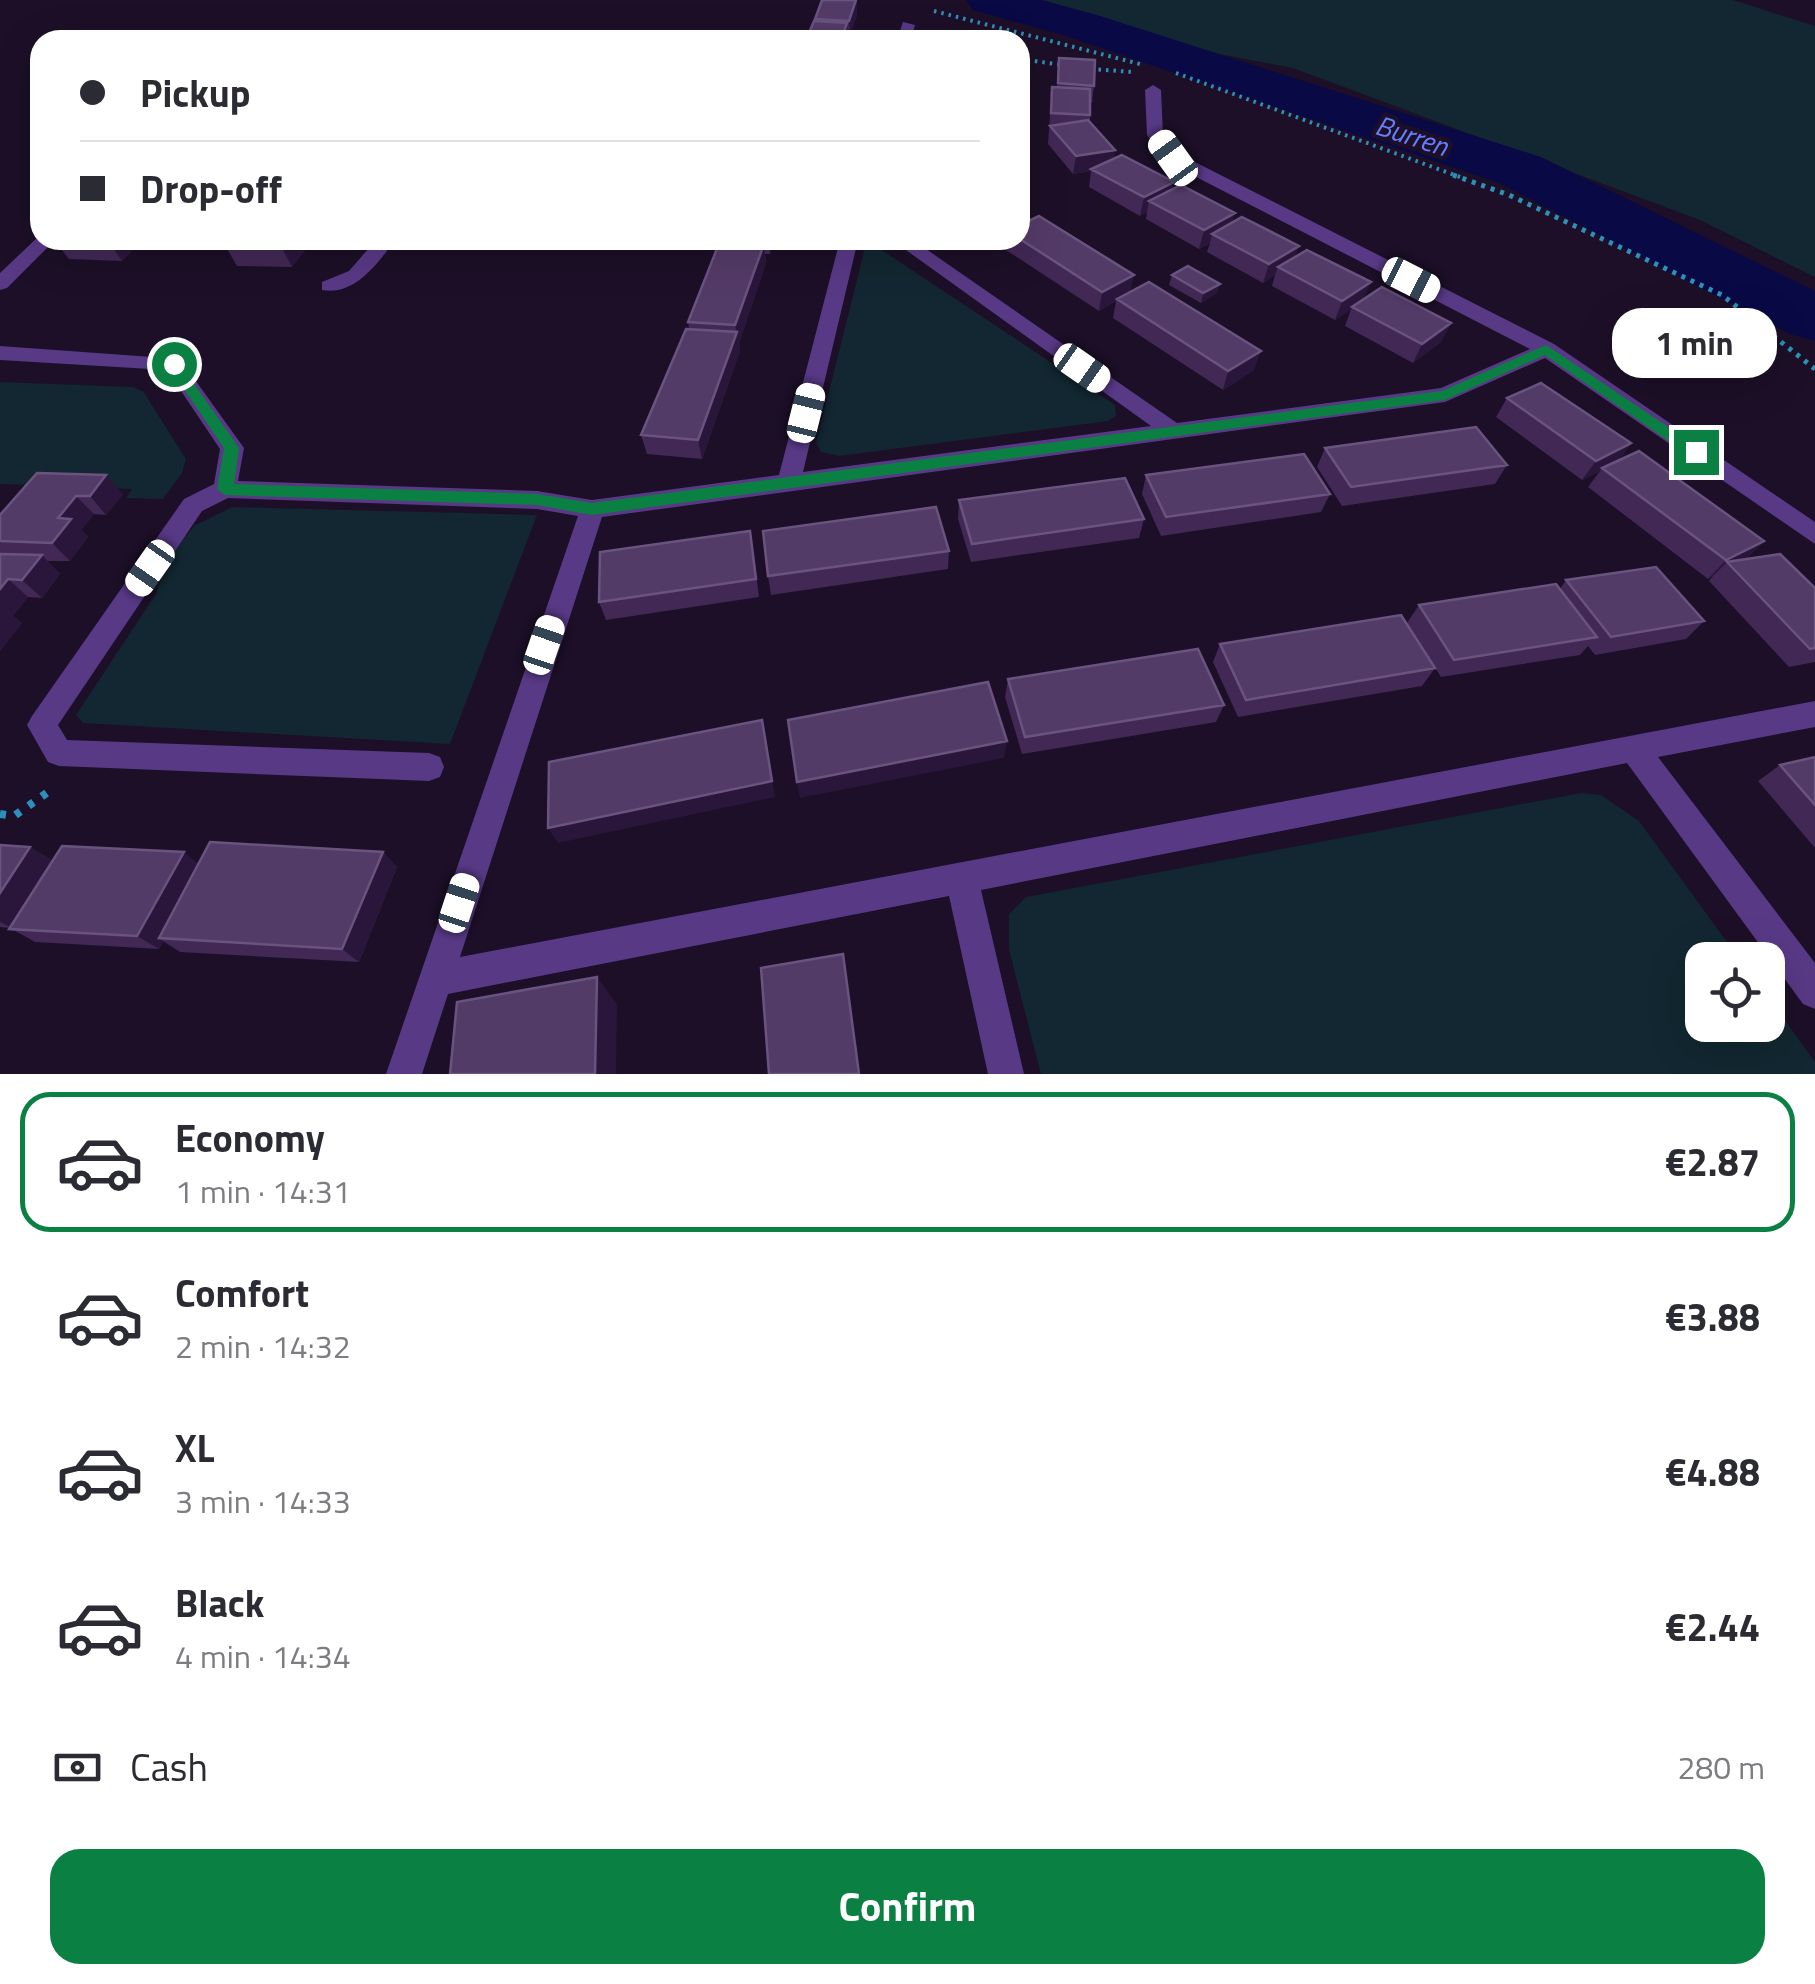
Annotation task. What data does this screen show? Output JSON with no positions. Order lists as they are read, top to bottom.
{
  "water": ["Burren"],
  "page": {
    "banner": ["Pickup", "Drop-off"],
    "bubble": "1 min",
    "list": [
      {
        "name": "Economy",
        "note": "1 min · 14:31",
        "value": "€2.87"
      },
      {
        "name": "Comfort",
        "note": "2 min · 14:32",
        "value": "€3.88"
      },
      {
        "name": "XL",
        "note": "3 min · 14:33",
        "value": "€4.88"
      },
      {
        "name": "Black",
        "note": "4 min · 14:34",
        "value": "€2.44"
      }
    ],
    "pay": ["Cash", "280 m"],
    "buttons": "Confirm"
  }
}
